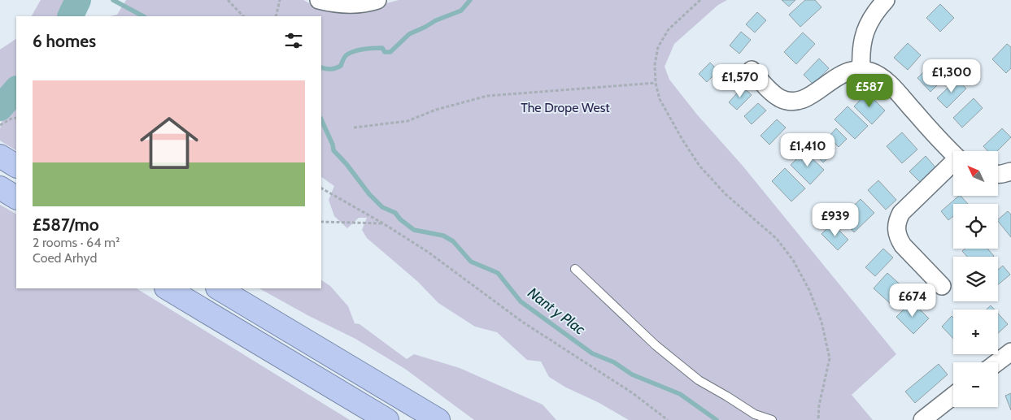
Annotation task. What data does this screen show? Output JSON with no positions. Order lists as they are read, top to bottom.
{
  "water": ["Nant y Plac"],
  "parks": ["The Drope West"],
  "north": "top left",
  "page": {
    "heading": "6 homes",
    "price": [
      "£1,300",
      "£1,570",
      "£587",
      "£1,410",
      "£939",
      "£674"
    ],
    "list": [
      {
        "name": "£587/mo",
        "note": "2 rooms · 64 m² · Coed Arhyd"
      }
    ],
    "map_buttons": ["+", "−"]
  }
}
